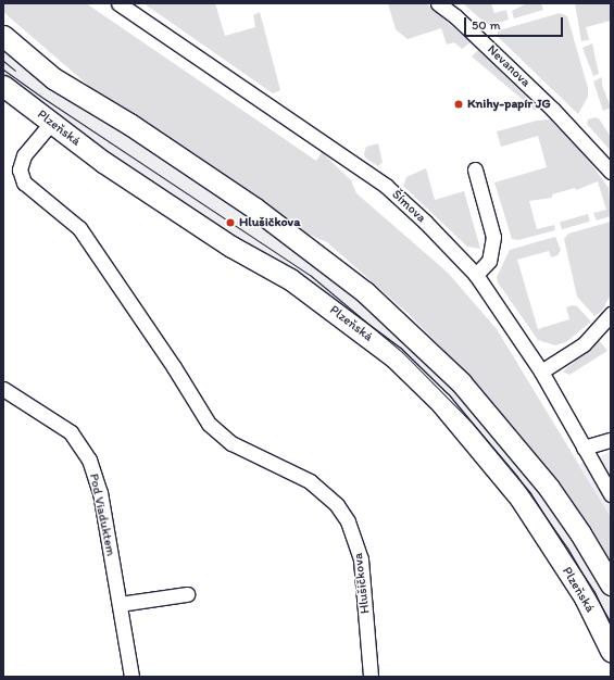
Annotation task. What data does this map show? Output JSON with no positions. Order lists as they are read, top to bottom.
{
  "streets": {
    "main road": ["Plzeňská"],
    "street": [
      "Nevanova",
      "Šímova",
      "Pod Viaduktem",
      "Hlušičkova"
    ]
  },
  "crossings": [
    ["Plzeňská", "Hlušičkova"]
  ],
  "places": ["Knihy-papír JG", "Hlušičkova"],
  "scale_bar": "50 m"
}
